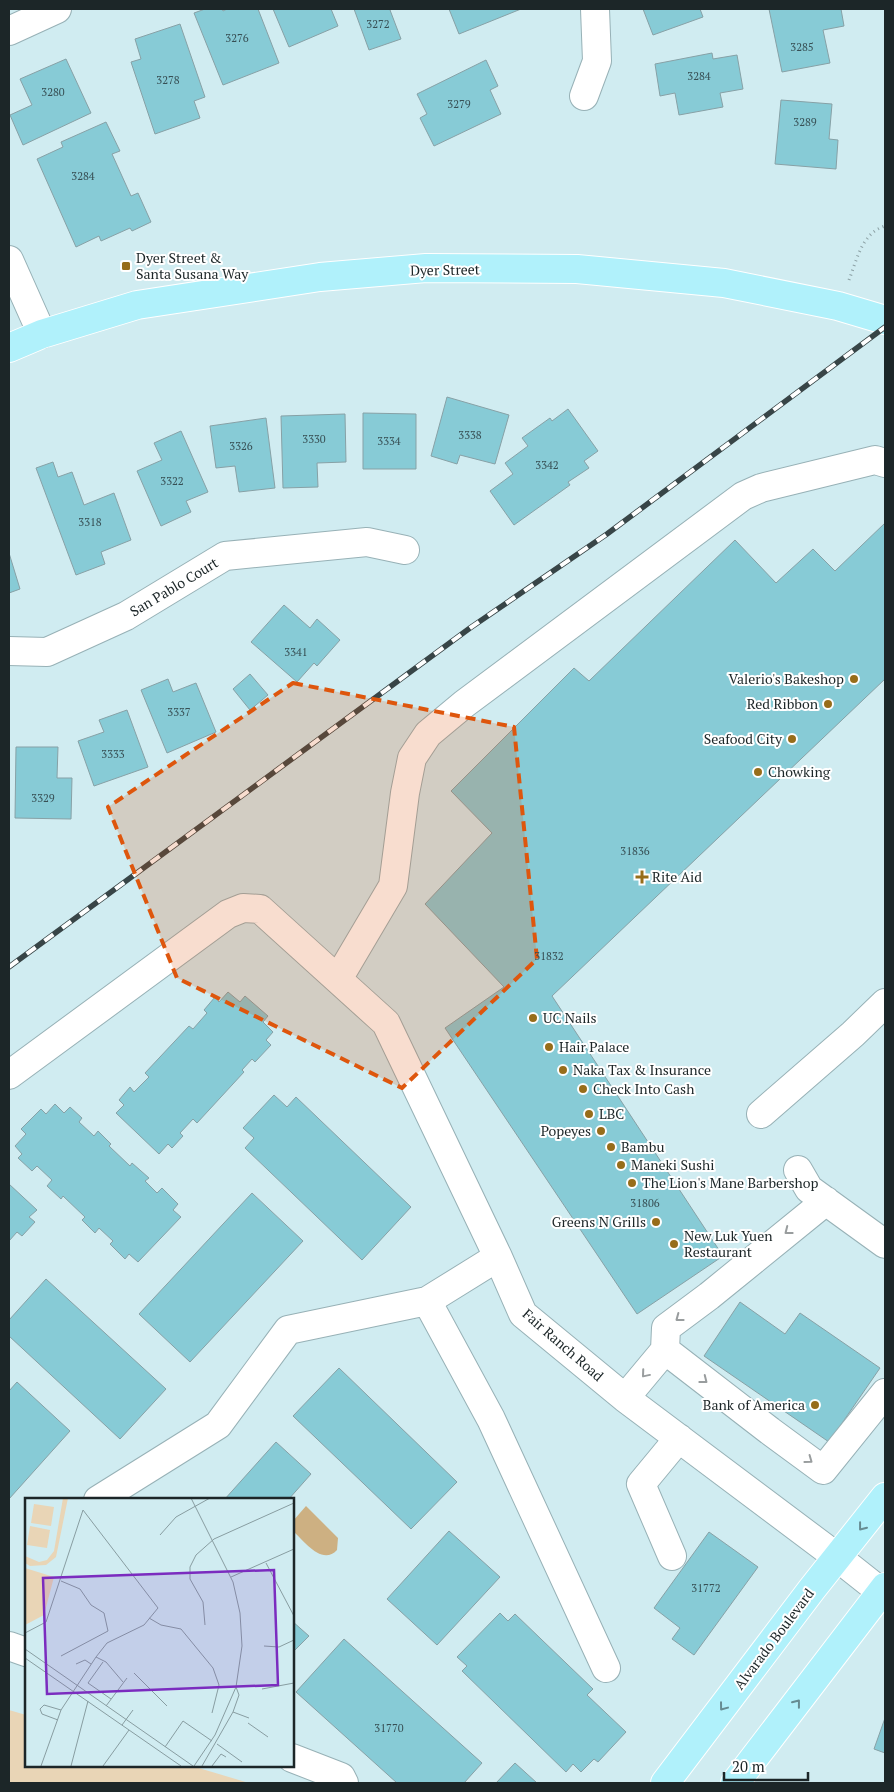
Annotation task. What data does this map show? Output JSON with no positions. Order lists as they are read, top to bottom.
{
  "streets": {
    "main road": ["Dyer Street", "Alvarado Boulevard"],
    "street": ["San Pablo Court", "Fair Ranch Road"]
  },
  "crossings": [
    ["Fair Ranch Road", "Alvarado Boulevard"]
  ],
  "places": {
    "transit": ["Dyer Street & Santa Susana Way"],
    "other": [
      "Valerio's Bakeshop",
      "Red Ribbon",
      "Seafood City",
      "Chowking",
      "UC Nails",
      "Hair Palace",
      "Naka Tax & Insurance",
      "Check Into Cash",
      "LBC",
      "Popeyes",
      "Bambu",
      "Maneki Sushi",
      "The Lion's Mane Barbershop",
      "Greens N Grills",
      "New Luk Yuen Restaurant",
      "Bank of America"
    ],
    "health": ["Rite Aid"]
  },
  "house_numbers": [
    "3272",
    "3276",
    "3285",
    "3284",
    "3278",
    "3280",
    "3279",
    "3289",
    "3284",
    "3338",
    "3330",
    "3334",
    "3326",
    "3342",
    "3322",
    "3318",
    "3341",
    "3337",
    "3333",
    "3329",
    "31836",
    "31832",
    "31806",
    "31772",
    "31770"
  ],
  "scale_bar": "20 m"
}
